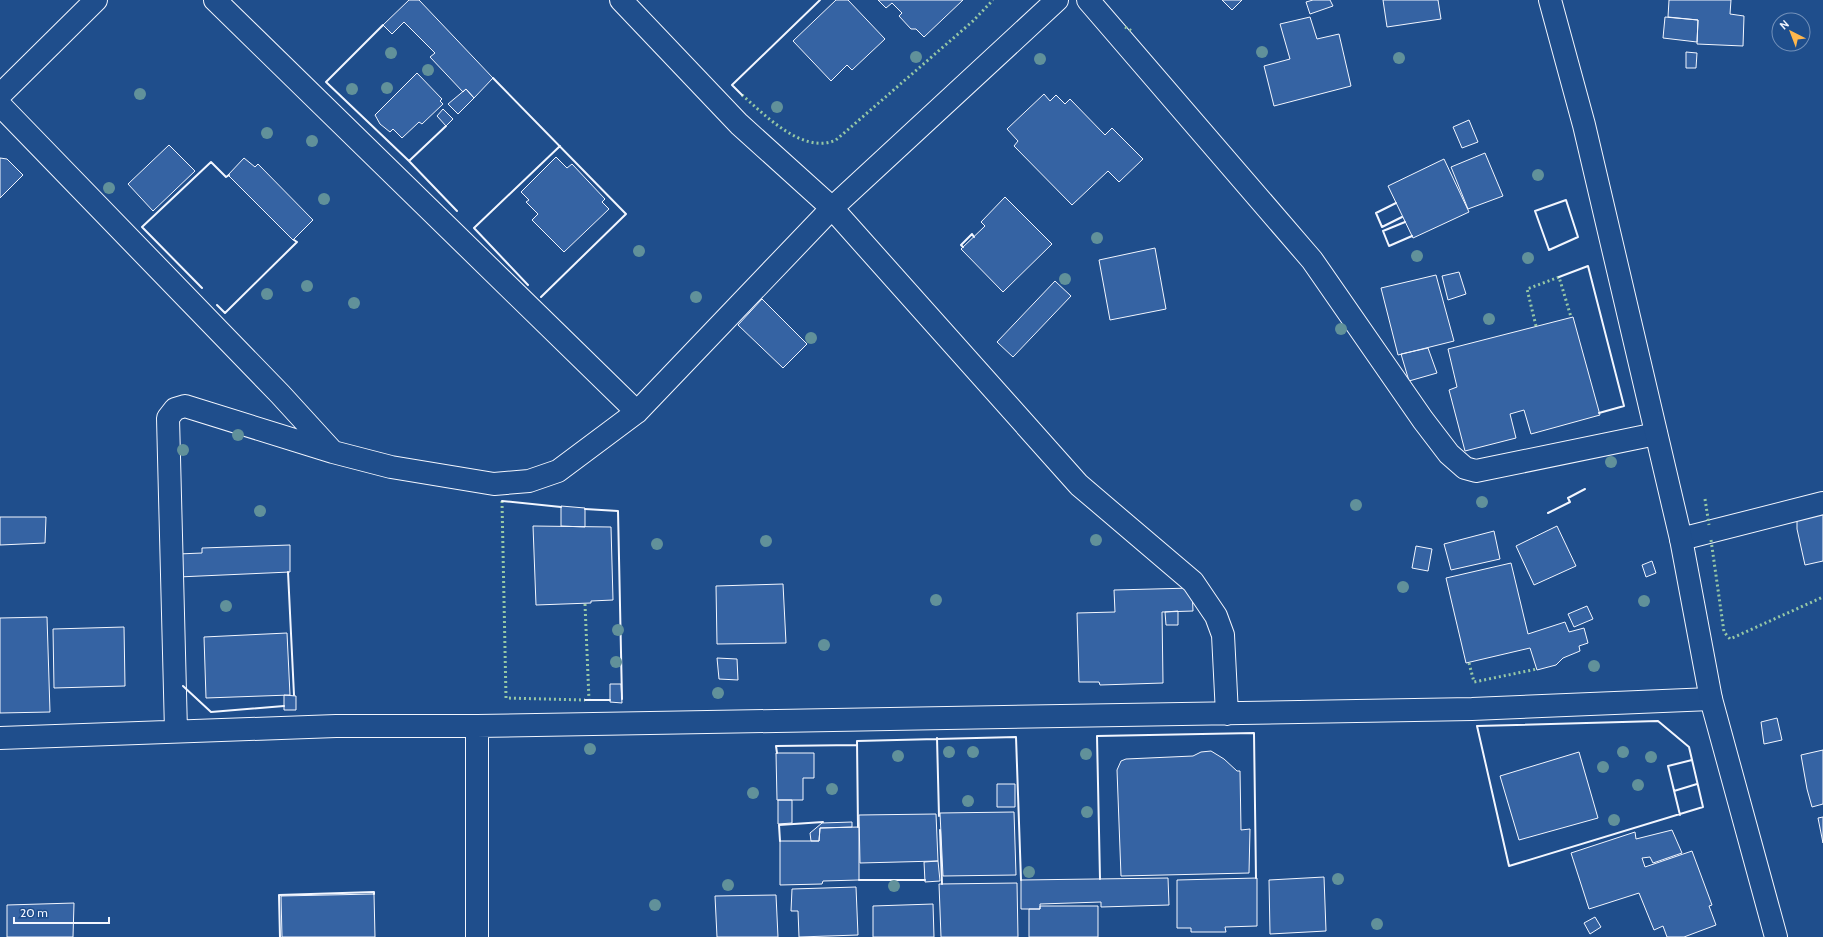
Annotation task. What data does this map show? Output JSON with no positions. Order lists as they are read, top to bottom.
{
  "scale_bar": "20 m",
  "north": "top left"
}
